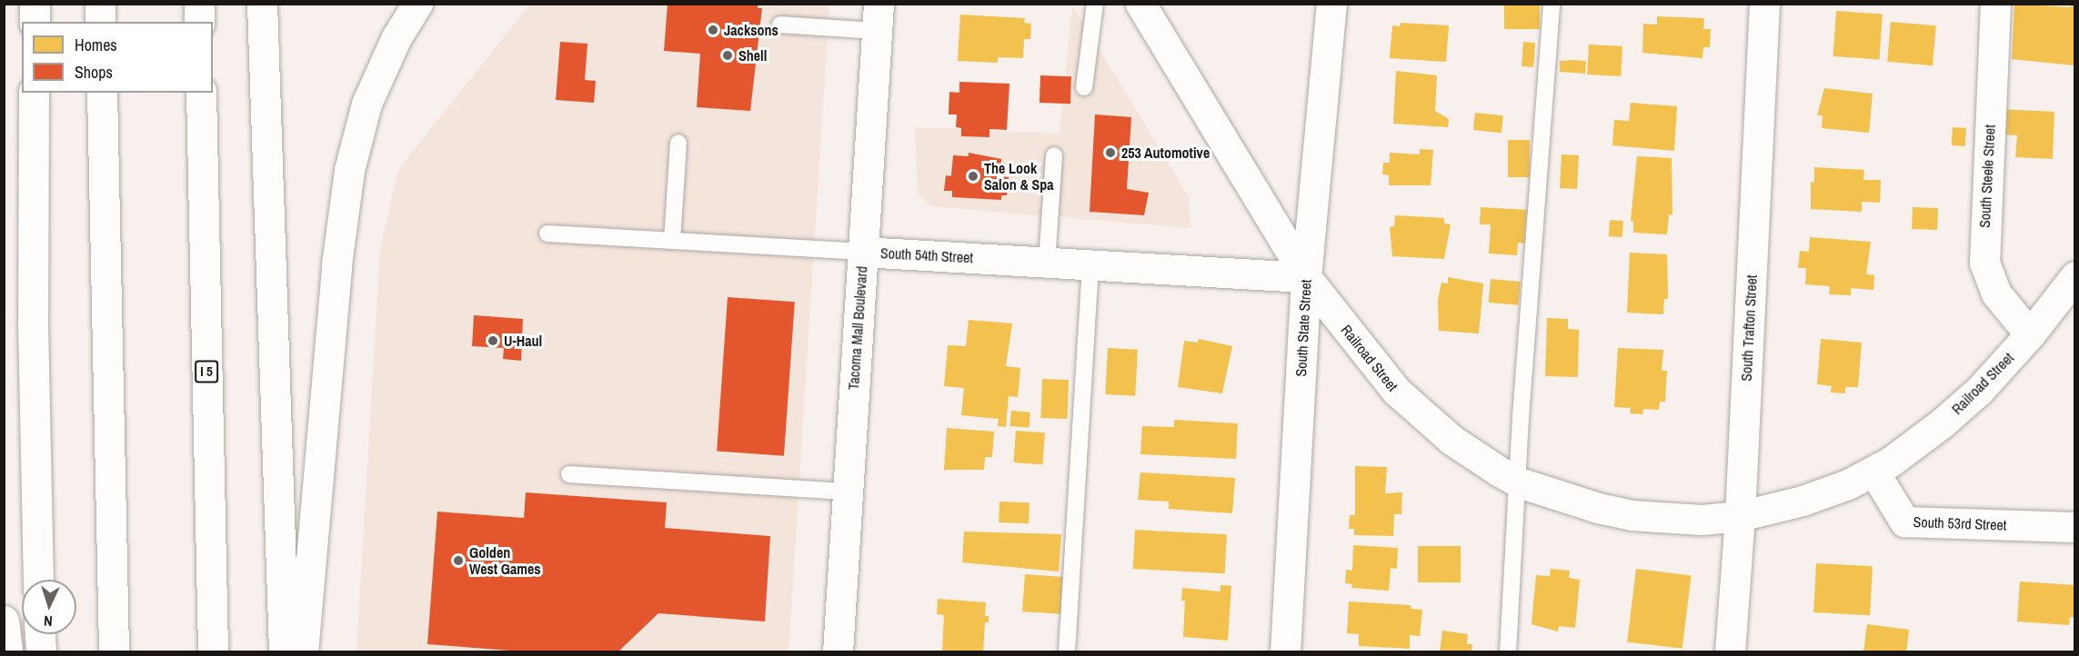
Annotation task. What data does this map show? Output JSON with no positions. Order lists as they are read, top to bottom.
{
  "streets": {
    "main road": [
      "South Steele Street",
      "South 54th Street",
      "Tacoma Mall Boulevard",
      "South State Street",
      "South Trafton Street",
      "Railroad Street",
      "I 5",
      "South 53rd Street"
    ]
  },
  "crossings": [
    ["South Steele Street", "Railroad Street"],
    ["South 54th Street", "Tacoma Mall Boulevard"],
    ["South 54th Street", "South State Street"],
    ["South 54th Street", "Railroad Street"],
    ["South State Street", "Railroad Street"],
    ["South Trafton Street", "Railroad Street"],
    ["Railroad Street", "South 53rd Street"]
  ],
  "places": [
    "Jacksons",
    "Shell",
    "253 Automotive",
    "The Look Salon & Spa",
    "U-Haul",
    "Golden West Games"
  ],
  "legend": ["Homes", "Shops"],
  "north": "bottom"
}
